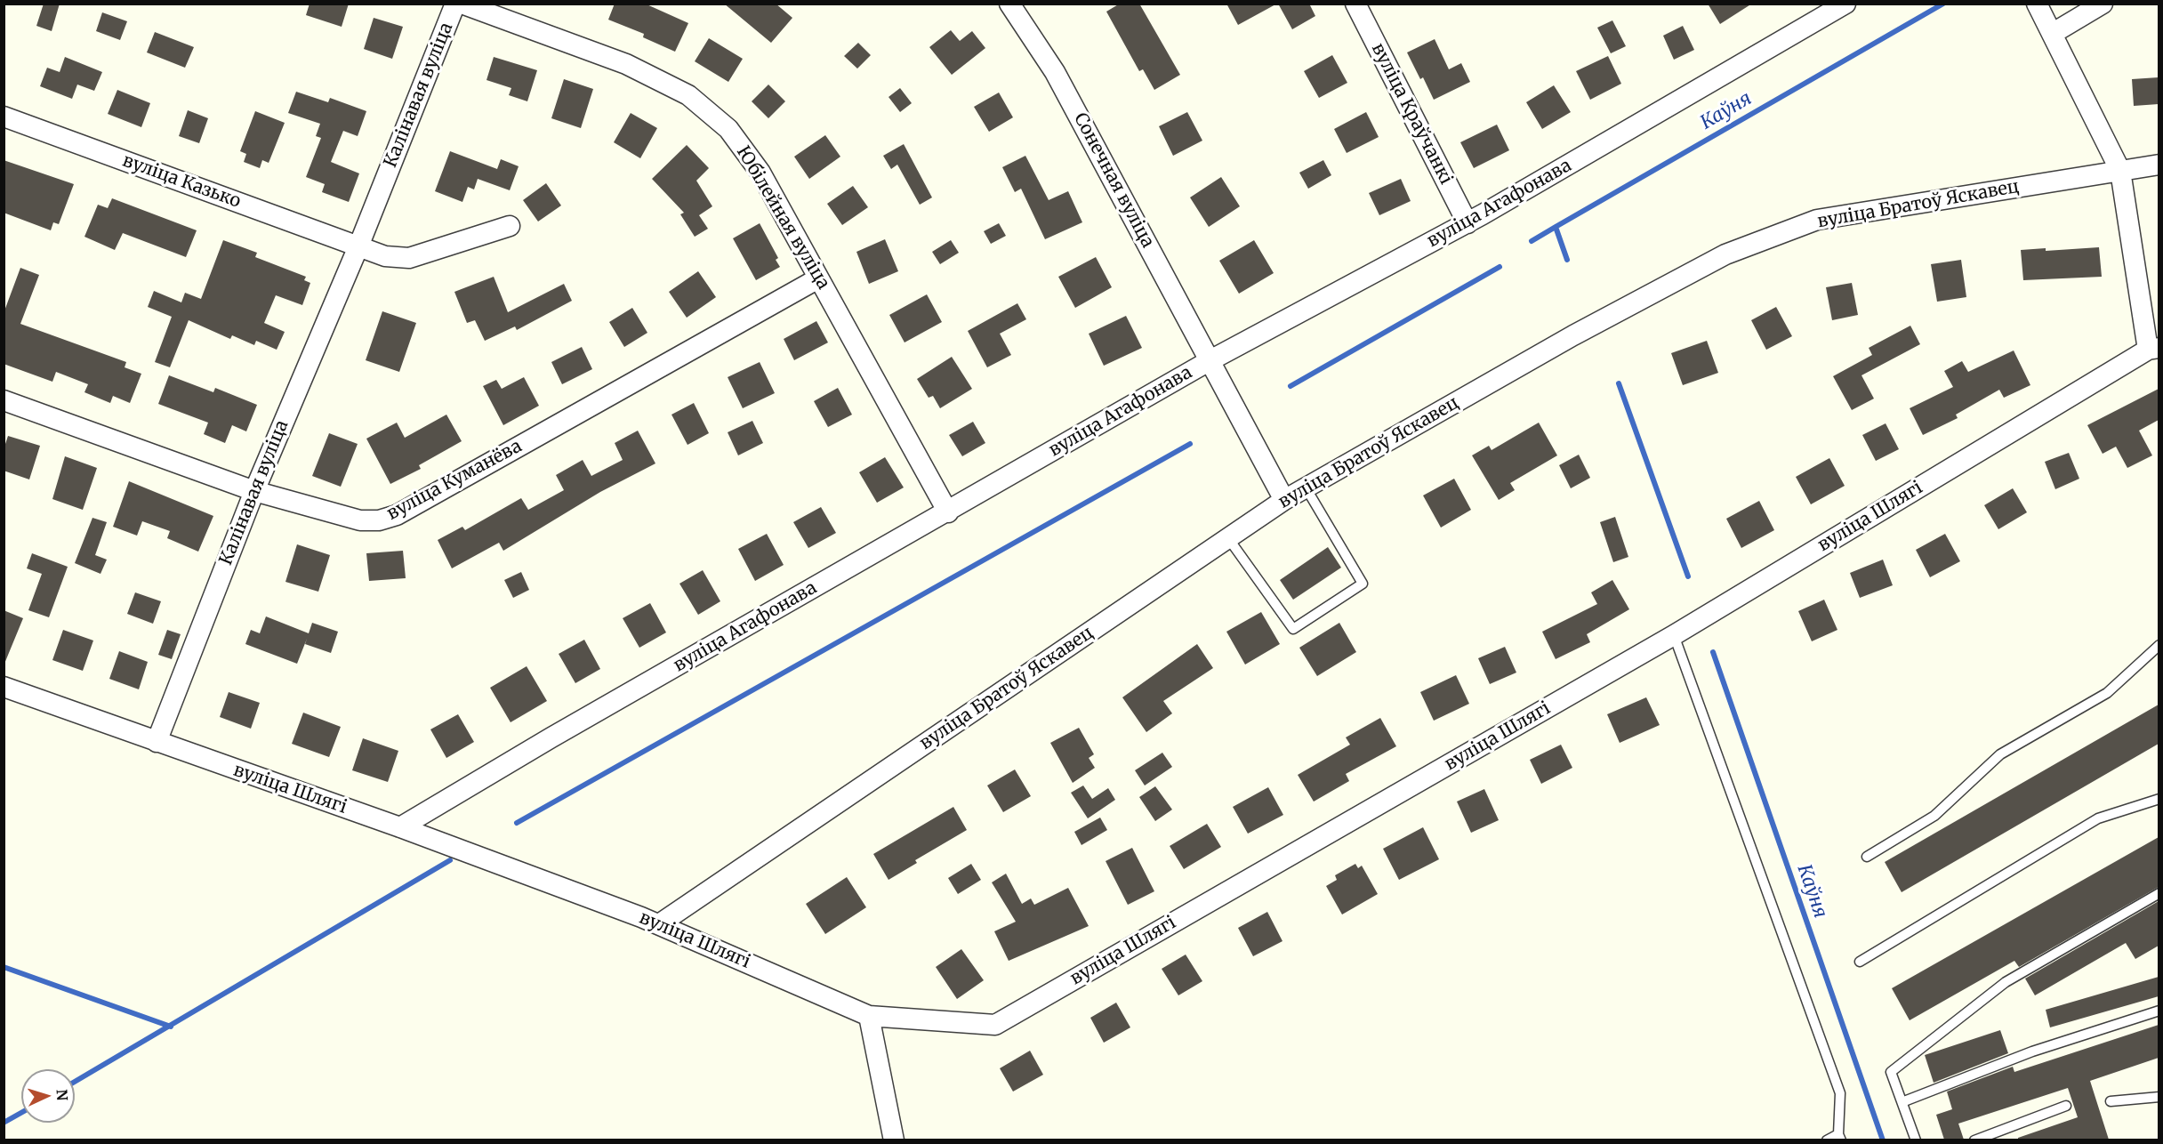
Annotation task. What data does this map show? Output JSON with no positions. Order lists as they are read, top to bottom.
{
  "streets": {
    "street": [
      "Калінавая вуліца",
      "вуліца Краўчанкі",
      "Сонечная вуліца",
      "вуліца Казько",
      "вуліца Агафонава",
      "вуліца Братоў Яскавец",
      "Юбілейная вуліца",
      "вуліца Куманёва",
      "вуліца Шлягі"
    ]
  },
  "crossings": [
    ["Калінавая вуліца", "вуліца Казько"],
    ["Калінавая вуліца", "вуліца Куманёва"],
    ["Калінавая вуліца", "вуліца Шлягі"],
    ["вуліца Краўчанкі", "вуліца Агафонава"],
    ["Сонечная вуліца", "вуліца Агафонава"],
    ["Сонечная вуліца", "вуліца Братоў Яскавец"],
    ["вуліца Агафонава", "Юбілейная вуліца"],
    ["вуліца Агафонава", "вуліца Шлягі"],
    ["вуліца Братоў Яскавец", "вуліца Шлягі"],
    ["Юбілейная вуліца", "вуліца Куманёва"]
  ],
  "water": ["Каўня"],
  "north": "right"
}
